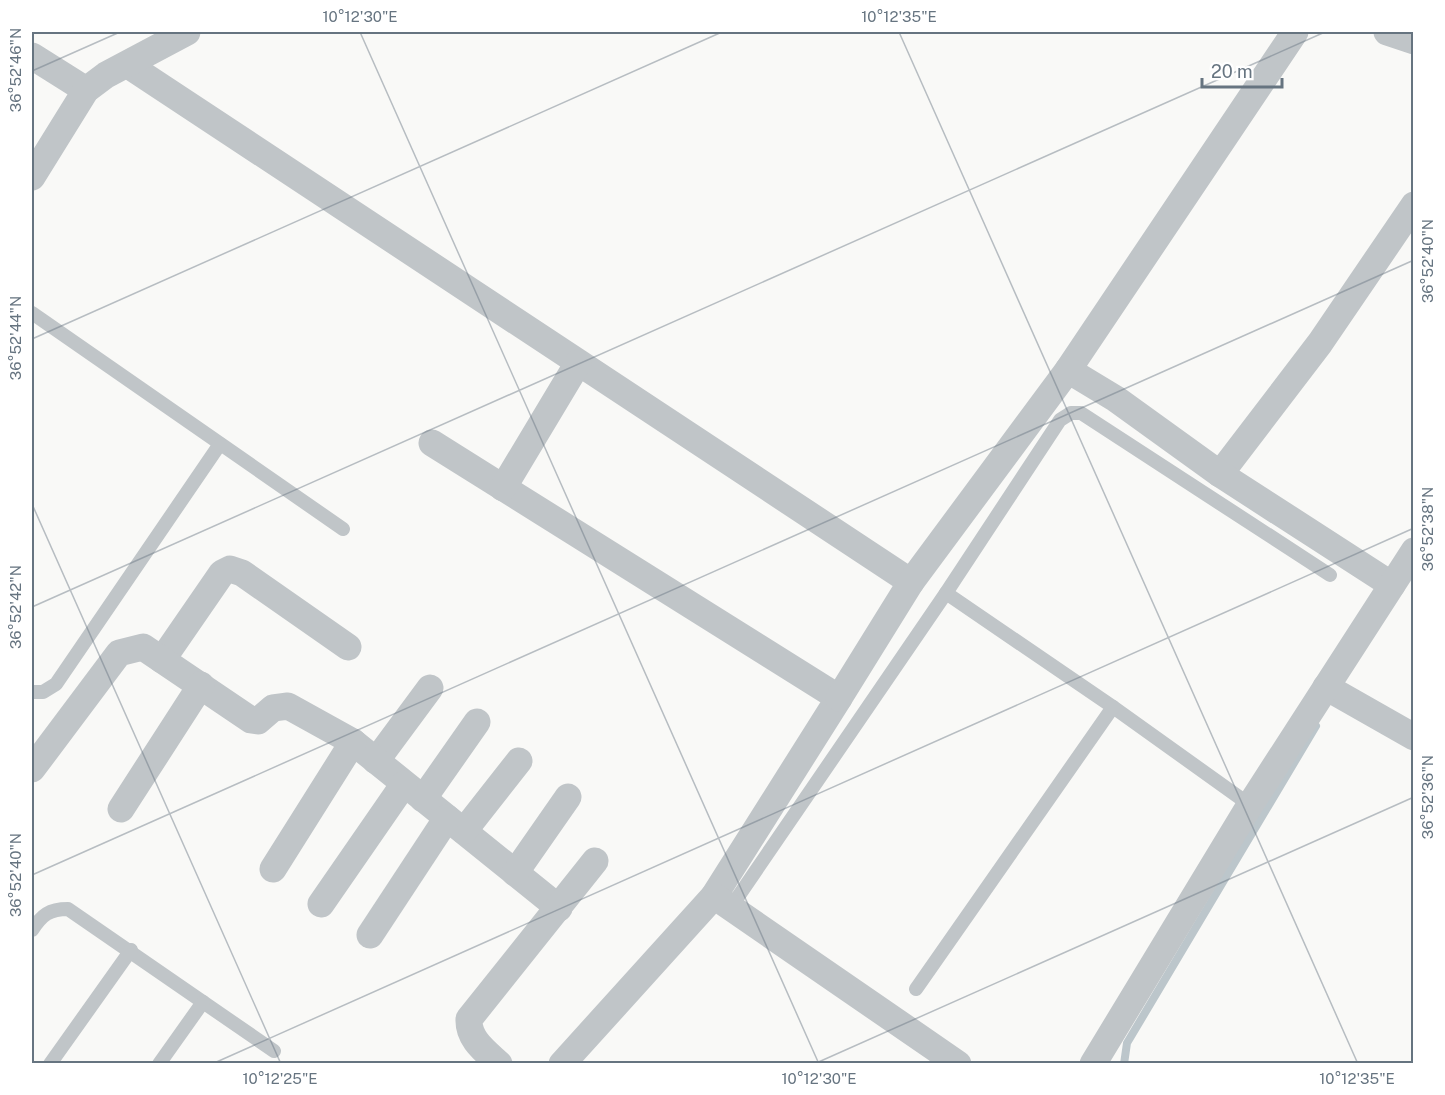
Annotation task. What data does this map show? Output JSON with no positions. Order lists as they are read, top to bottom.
{
  "scale_bar": "20 m",
  "coordinates": [
    "10°12'30\"E",
    "10°12'35\"E",
    "36°52'46\"N",
    "36°52'40\"N",
    "36°52'44\"N",
    "36°52'38\"N",
    "36°52'42\"N",
    "36°52'36\"N",
    "10°12'25\"E"
  ]
}
